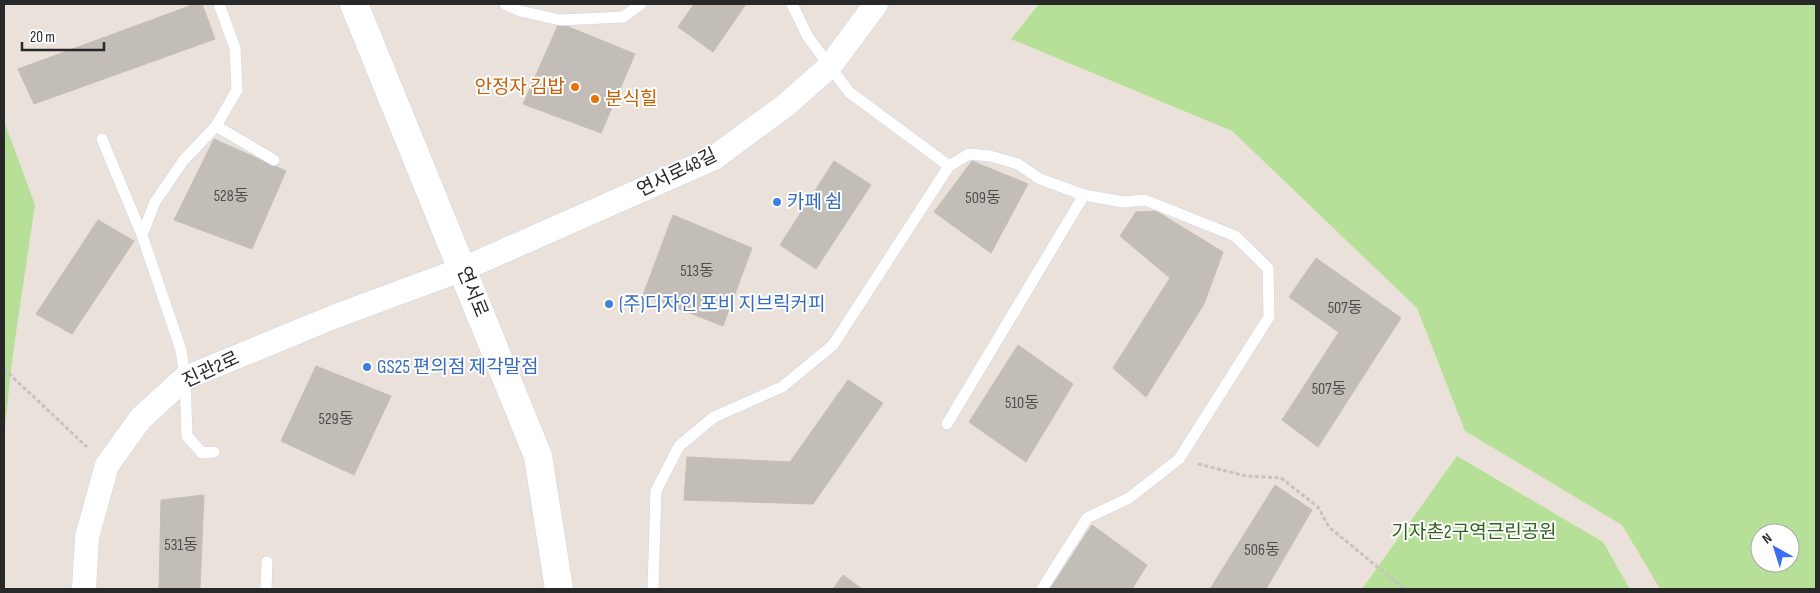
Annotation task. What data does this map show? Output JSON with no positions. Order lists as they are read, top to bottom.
{
  "streets": {
    "main road": ["연서로"],
    "street": ["연서로48길", "진관2로"]
  },
  "crossings": [
    ["연서로48길", "연서로"],
    ["연서로48길", "진관2로"],
    ["연서로", "진관2로"]
  ],
  "parks": ["기자촌2구역근린공원"],
  "places": [
    "안정자 김밥",
    "분식힐",
    "카페 쉼",
    "(주)디자인 포비 지브릭커피",
    "GS25 편의점 제각말점"
  ],
  "house_numbers": [
    "528동",
    "509동",
    "513동",
    "507동",
    "507동",
    "510동",
    "529동",
    "531동",
    "506동"
  ],
  "scale_bar": "20 m",
  "north": "top left"
}
